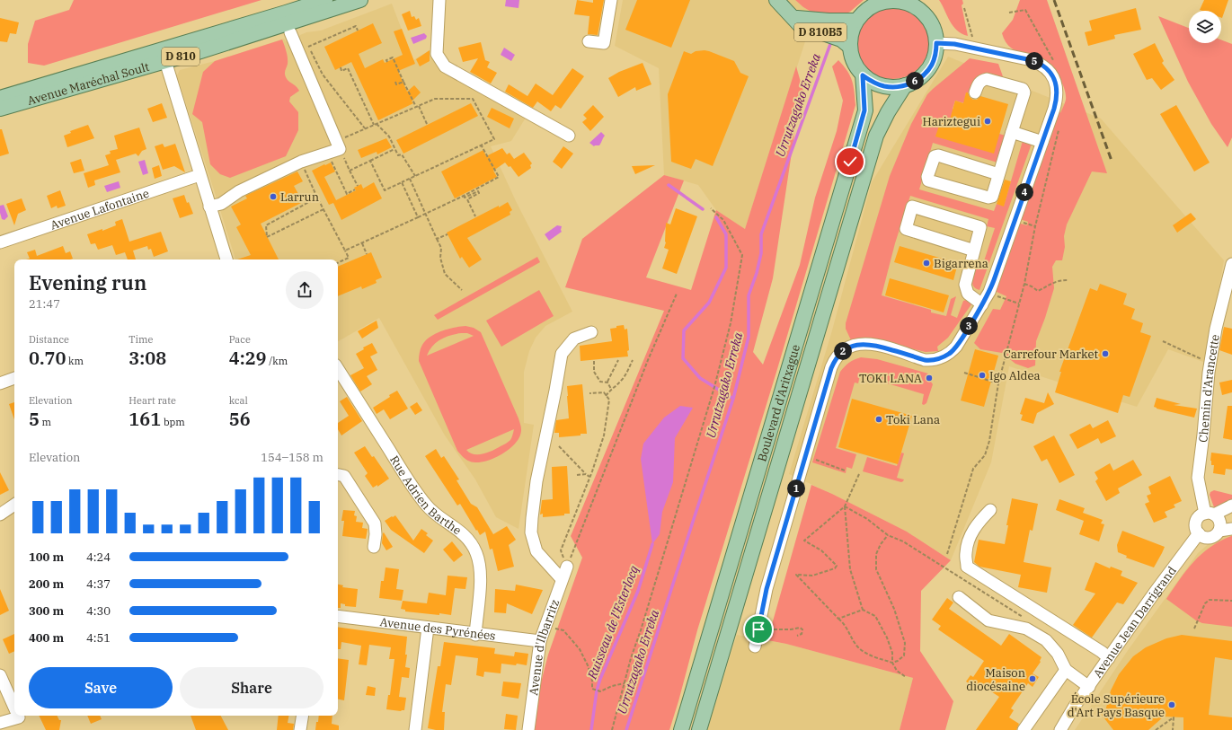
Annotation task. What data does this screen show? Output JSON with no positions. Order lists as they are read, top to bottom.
{
  "streets": {
    "main road": [
      "D 810B5",
      "D 810",
      "Avenue Maréchal Soult",
      "Boulevard d'Aritxague"
    ],
    "street": [
      "Avenue Lafontaine",
      "Chemin d'Arancette",
      "Rue Adrien Barthe",
      "Avenue Jean Darrigrand",
      "Avenue des Pyrénées",
      "Avenue d'Ilbarritz"
    ]
  },
  "crossings": [
    ["D 810B5", "Boulevard d'Aritxague"],
    ["D 810", "Avenue Maréchal Soult"],
    ["Chemin d'Arancette", "Avenue Jean Darrigrand"],
    ["Rue Adrien Barthe", "Avenue des Pyrénées"],
    ["Avenue des Pyrénées", "Avenue d'Ilbarritz"]
  ],
  "water": ["Urrutzagako Erreka", "Ruisseau de l'Esterlocq"],
  "places": [
    "Hariztegui",
    "Larrun",
    "Bigarrena",
    "Carrefour Market",
    "Igo Aldea",
    "TOKI LANA",
    "Toki Lana",
    "Maison diocésaine",
    "École Supérieure d'Art Pays Basque"
  ],
  "page": {
    "pins": [
      "5",
      "6",
      "4",
      "3",
      "2",
      "1"
    ],
    "heading": ["Evening run", "21:47"],
    "stats": [
      ["Distance", "0.70 km"],
      ["Time", "3:08"],
      ["Pace", "4:29 /km"],
      ["Elevation", "5 m"],
      ["Heart rate", "161 bpm"],
      ["kcal", "56"]
    ],
    "chart": ["Elevation", "154–158 m"],
    "list": [
      {
        "name": "100 m",
        "note": "4:24"
      },
      {
        "name": "200 m",
        "note": "4:37"
      },
      {
        "name": "300 m",
        "note": "4:30"
      },
      {
        "name": "400 m",
        "note": "4:51"
      }
    ],
    "buttons": ["Save", "Share"]
  }
}
